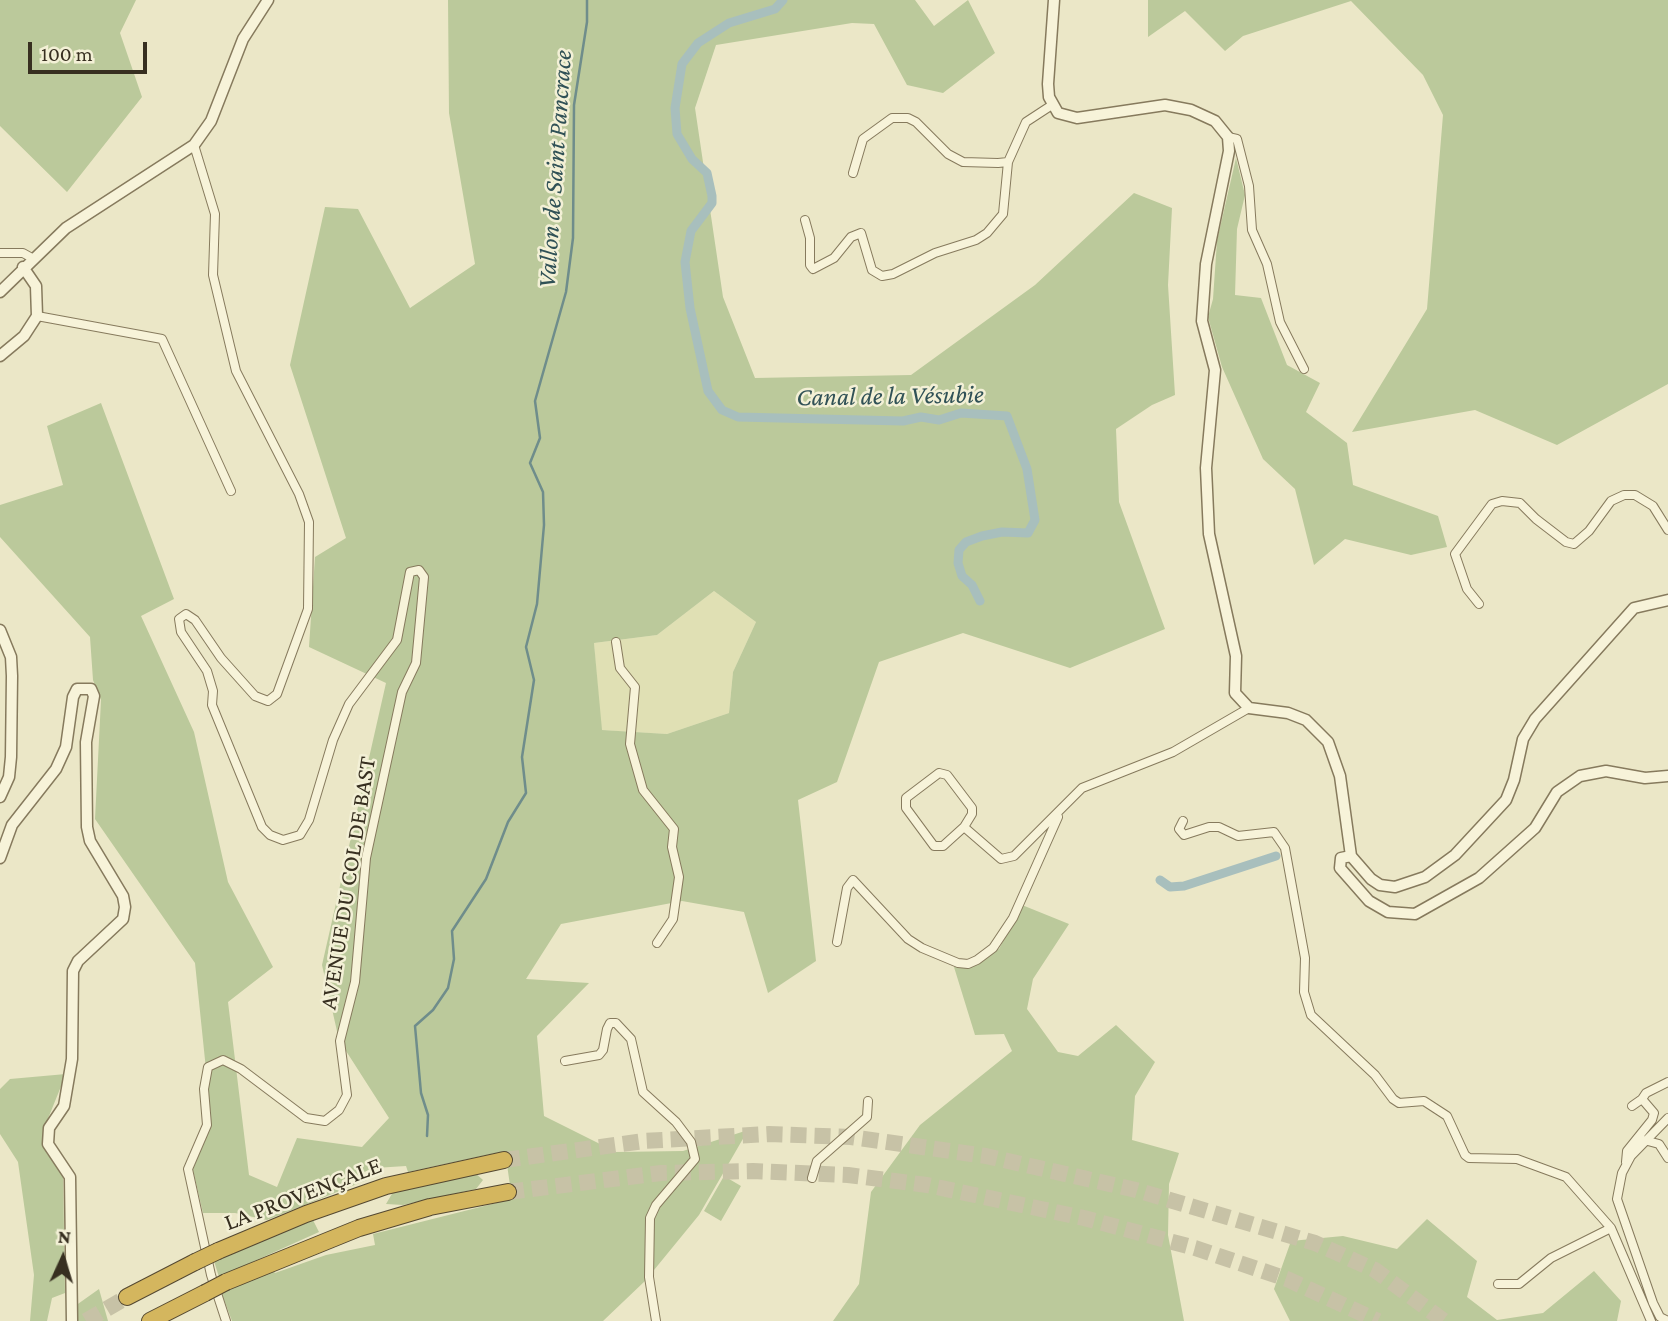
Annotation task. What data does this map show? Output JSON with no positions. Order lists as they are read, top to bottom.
{
  "streets": {
    "highway": ["LA PROVENÇALE"],
    "street": ["AVENUE DU COL DE BAST"]
  },
  "water": ["Vallon de Saint Pancrace", "Canal de la Vésubie"],
  "scale_bar": "100 m",
  "north": "top"
}
